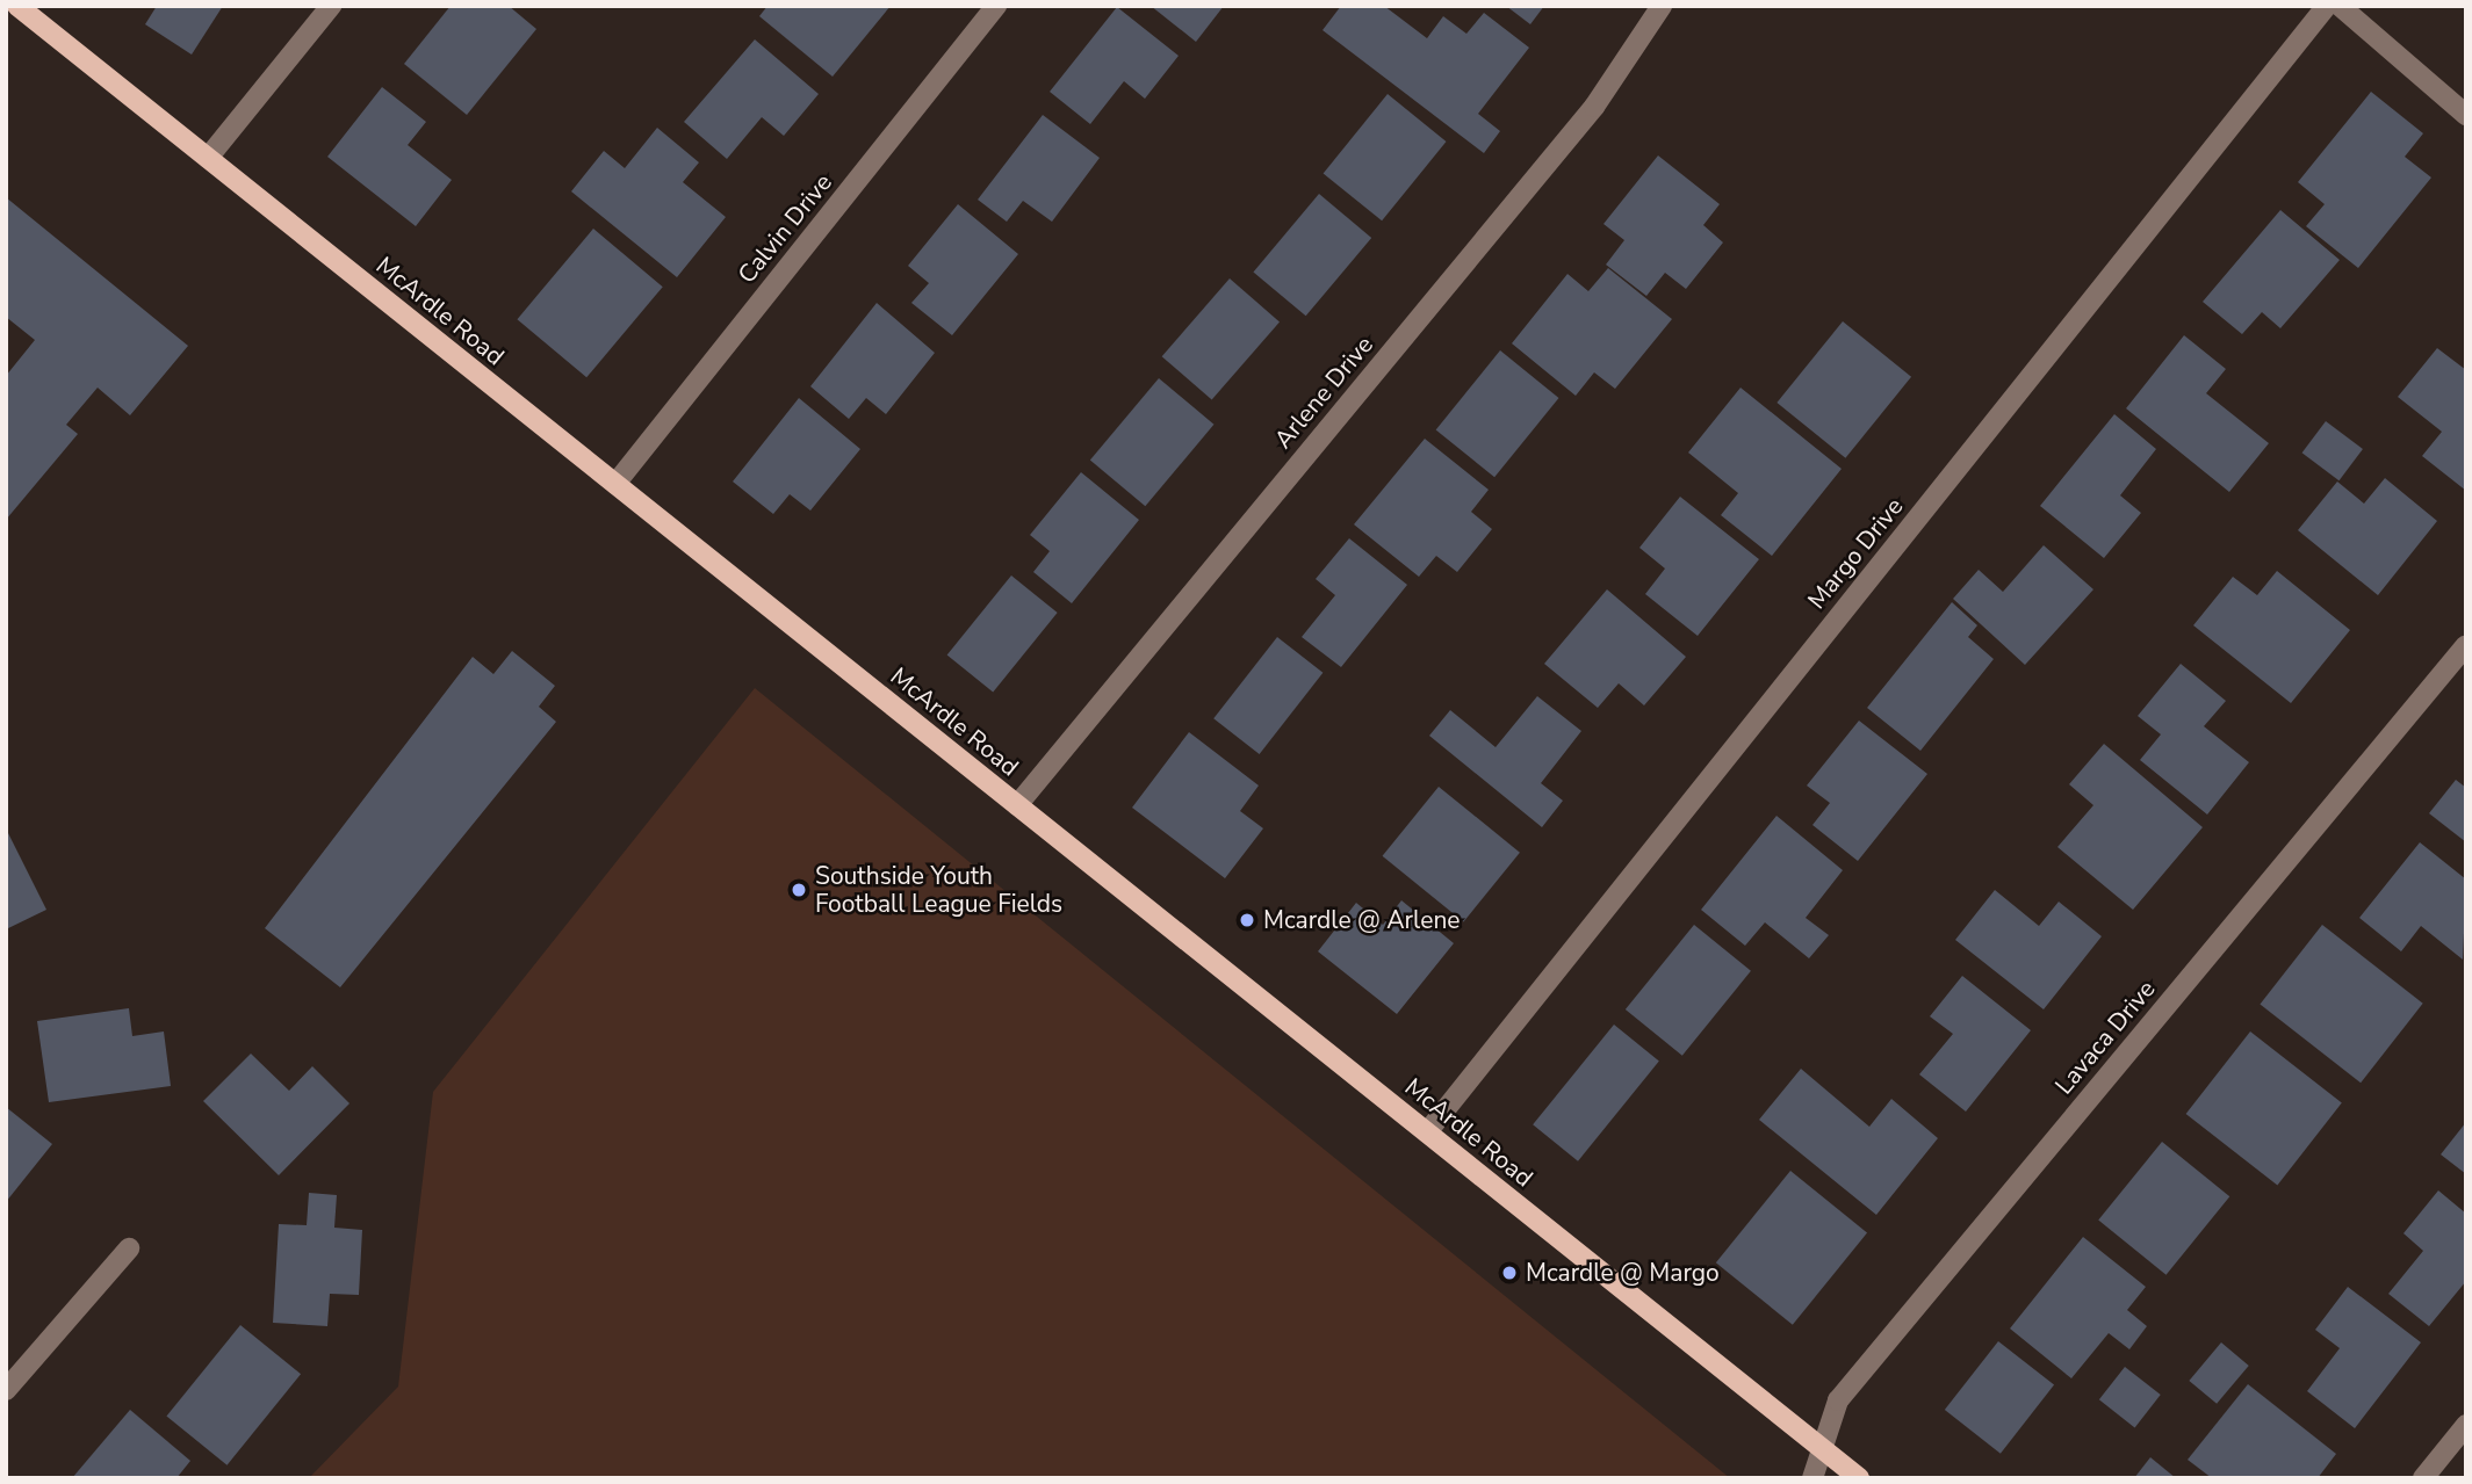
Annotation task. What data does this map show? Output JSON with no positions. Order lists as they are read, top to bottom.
{
  "streets": {
    "main road": ["McArdle Road"],
    "street": [
      "Calvin Drive",
      "Arlene Drive",
      "Margo Drive",
      "Lavaca Drive"
    ]
  },
  "crossings": [
    ["Calvin Drive", "McArdle Road"],
    ["McArdle Road", "Arlene Drive"],
    ["McArdle Road", "Margo Drive"],
    ["McArdle Road", "Lavaca Drive"]
  ],
  "places": ["Southside Youth Football League Fields", "Mcardle @ Arlene", "Mcardle @ Margo"]
}
